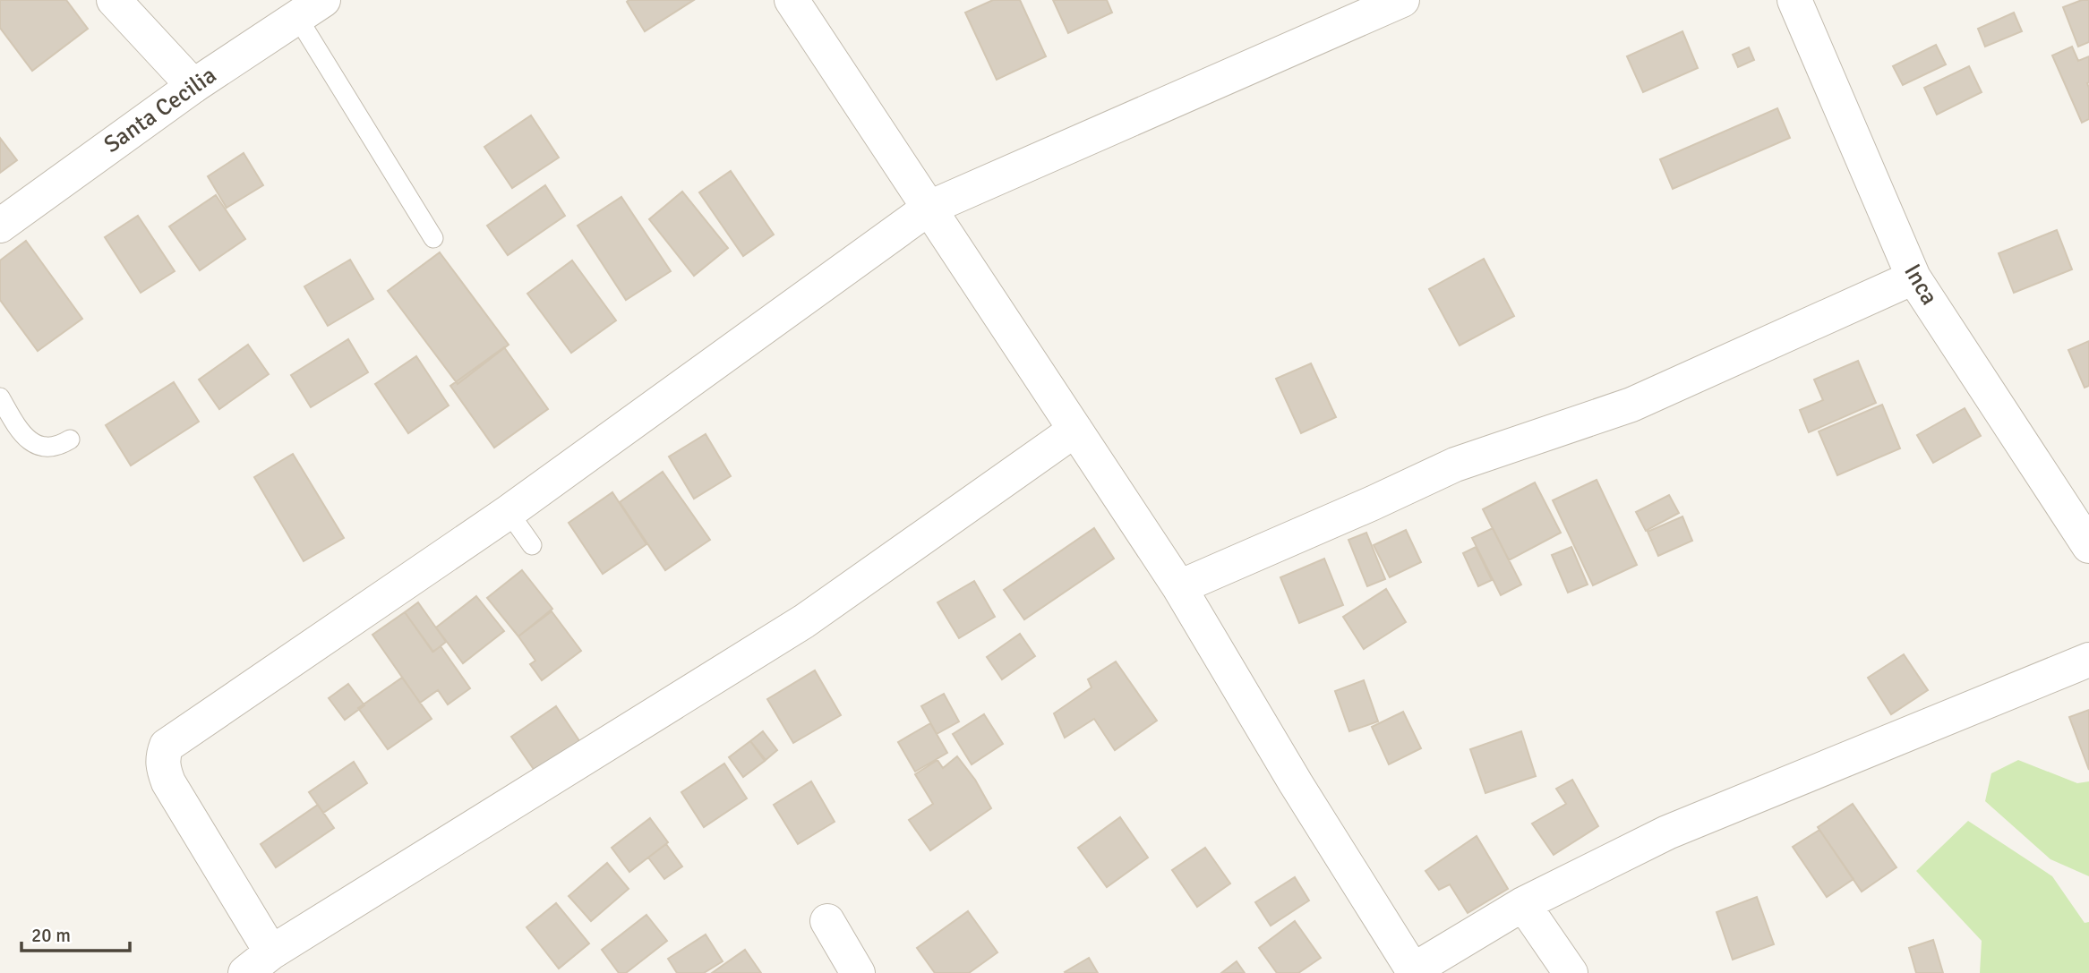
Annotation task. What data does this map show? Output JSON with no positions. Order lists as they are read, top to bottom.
{
  "streets": {
    "street": ["Santa Cecilia", "Inca"]
  },
  "scale_bar": "20 m"
}
